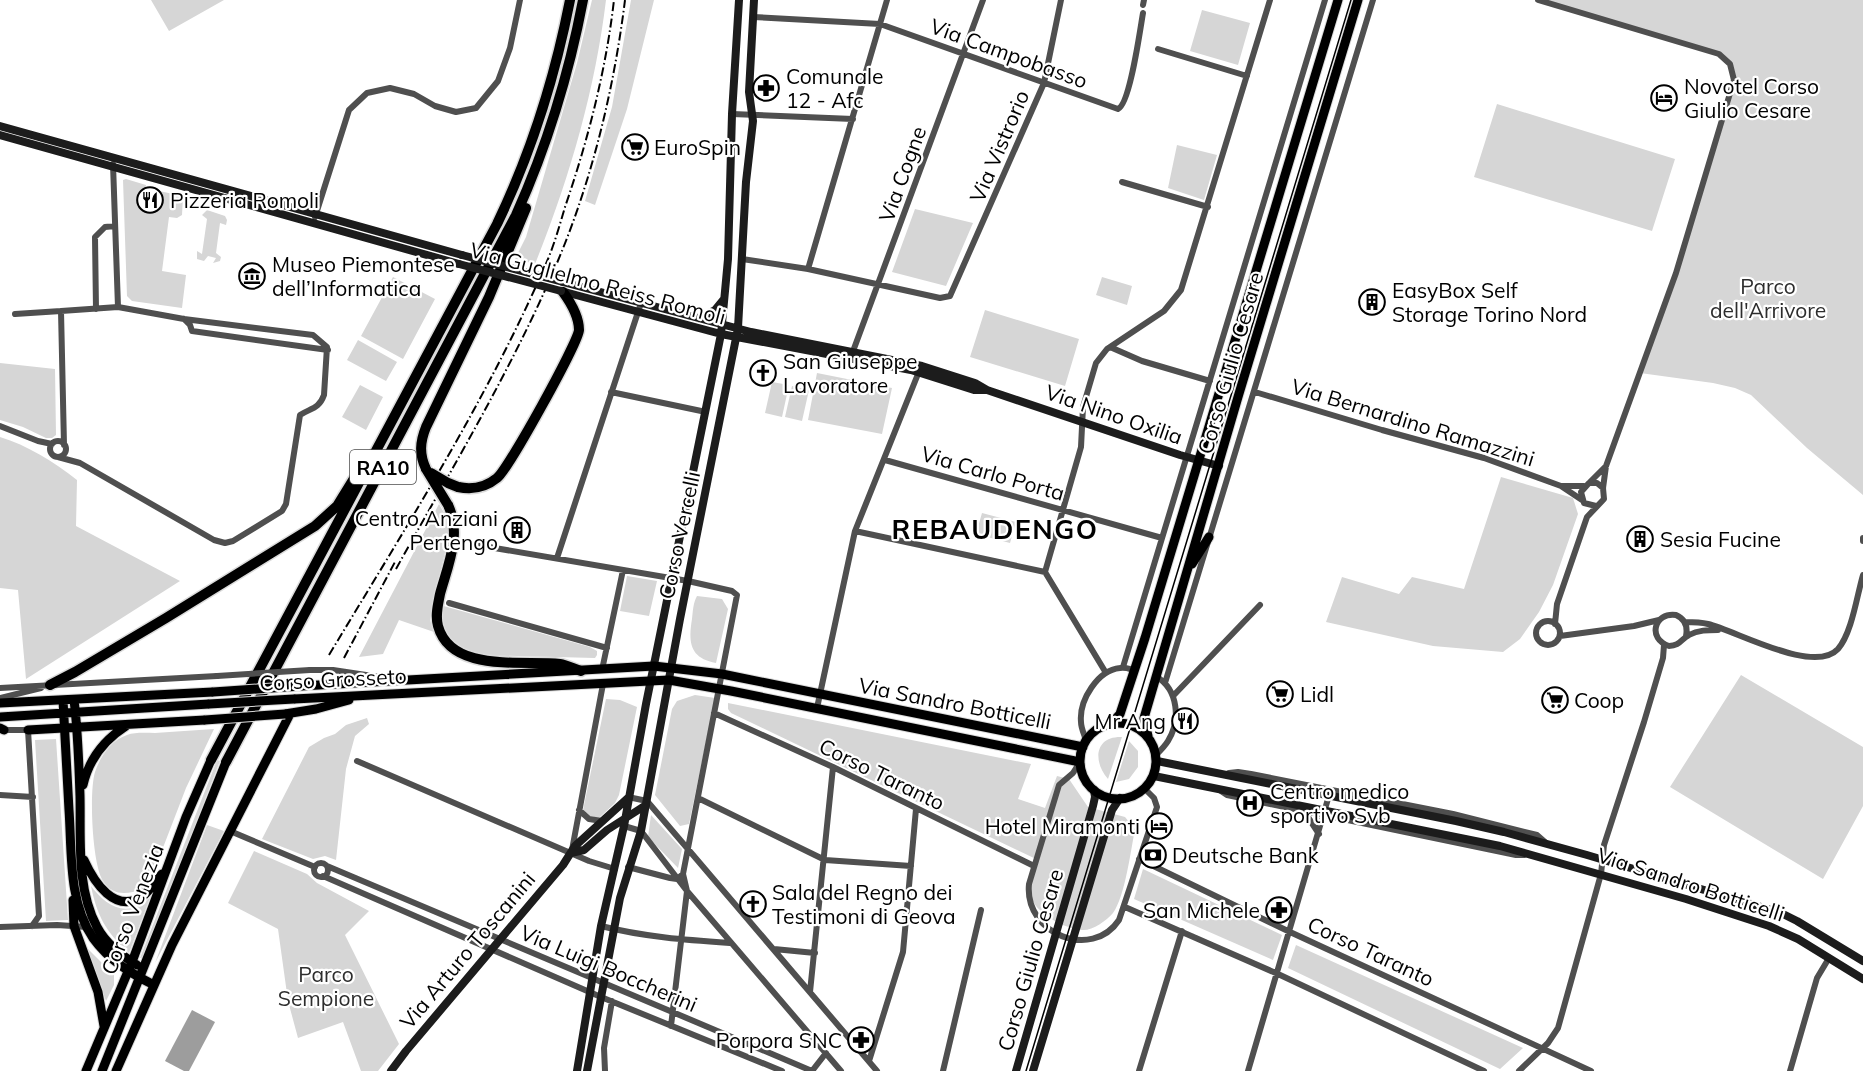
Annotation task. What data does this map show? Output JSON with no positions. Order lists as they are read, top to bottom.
{
  "streets": {
    "highway": ["RA10"],
    "main road": [
      "Via Guglielmo Reiss Romoli",
      "Corso Giulio Cesare",
      "Via Nino Oxilia",
      "Corso Vercelli",
      "Corso Grosseto",
      "Via Sandro Botticelli",
      "Corso Venezia",
      "Via Arturo Toscanini"
    ],
    "street": [
      "Via Campobasso",
      "Via Vistrorio",
      "Via Cogne",
      "Via Bernardino Ramazzini",
      "Via Carlo Porta",
      "Corso Taranto",
      "Via Luigi Boccherini"
    ]
  },
  "crossings": [
    ["Via Campobasso", "Via Vistrorio"],
    ["Via Campobasso", "Via Cogne"],
    ["Via Campobasso", "Corso Vercelli"],
    ["Via Vistrorio", "Via Cogne"],
    ["Via Cogne", "Via Nino Oxilia"],
    ["Via Guglielmo Reiss Romoli", "Via Nino Oxilia"],
    ["Via Guglielmo Reiss Romoli", "RA10"],
    ["Via Guglielmo Reiss Romoli", "Corso Vercelli"],
    ["Corso Giulio Cesare", "Via Nino Oxilia"],
    ["Corso Giulio Cesare", "Via Bernardino Ramazzini"],
    ["Corso Giulio Cesare", "Via Carlo Porta"],
    ["Corso Giulio Cesare", "Via Sandro Botticelli"],
    ["Via Nino Oxilia", "Corso Vercelli"],
    ["RA10", "Corso Grosseto"],
    ["RA10", "Corso Venezia"],
    ["Corso Vercelli", "Corso Grosseto"],
    ["Corso Vercelli", "Via Sandro Botticelli"],
    ["Corso Vercelli", "Via Arturo Toscanini"],
    ["Corso Vercelli", "Via Luigi Boccherini"],
    ["Corso Grosseto", "Via Sandro Botticelli"],
    ["Via Arturo Toscanini", "Via Luigi Boccherini"]
  ],
  "districts": ["REBAUDENGO"],
  "parks": ["Parco dell'Arrivore", "Parco Sempione"],
  "places": {
    "pharmacy": ["Comunale 12 - Afc", "San Michele", "Porpora SNC"],
    "hotel": ["Novotel Corso Giulio Cesare", "Hotel Miramonti"],
    "supermarket": ["EuroSpin", "Lidl", "Coop"],
    "restaurant": ["Pizzeria Romoli", "Mr Ang"],
    "museum": ["Museo Piemontese dell’Informatica"],
    "building": ["EasyBox Self Storage Torino Nord", "Centro Anziani Pertengo", "Sesia Fucine"],
    "church": ["San Giuseppe Lavoratore", "Sala del Regno dei Testimoni di Geova"],
    "hospital": ["Centro medico sportivo Svb"],
    "bank": ["Deutsche Bank"]
  }
}
